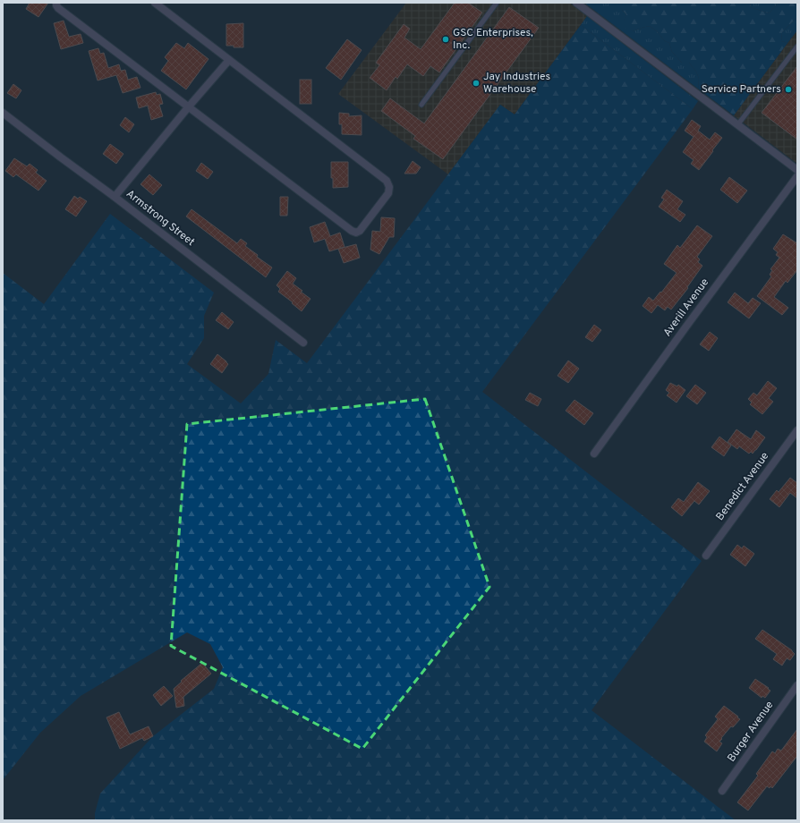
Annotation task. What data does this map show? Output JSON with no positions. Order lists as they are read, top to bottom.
{
  "streets": {
    "street": [
      "Armstrong Street",
      "Averill Avenue",
      "Benedict Avenue",
      "Burger Avenue"
    ]
  },
  "places": ["GSC Enterprises, Inc.", "Jay Industries Warehouse", "Service Partners"]
}
